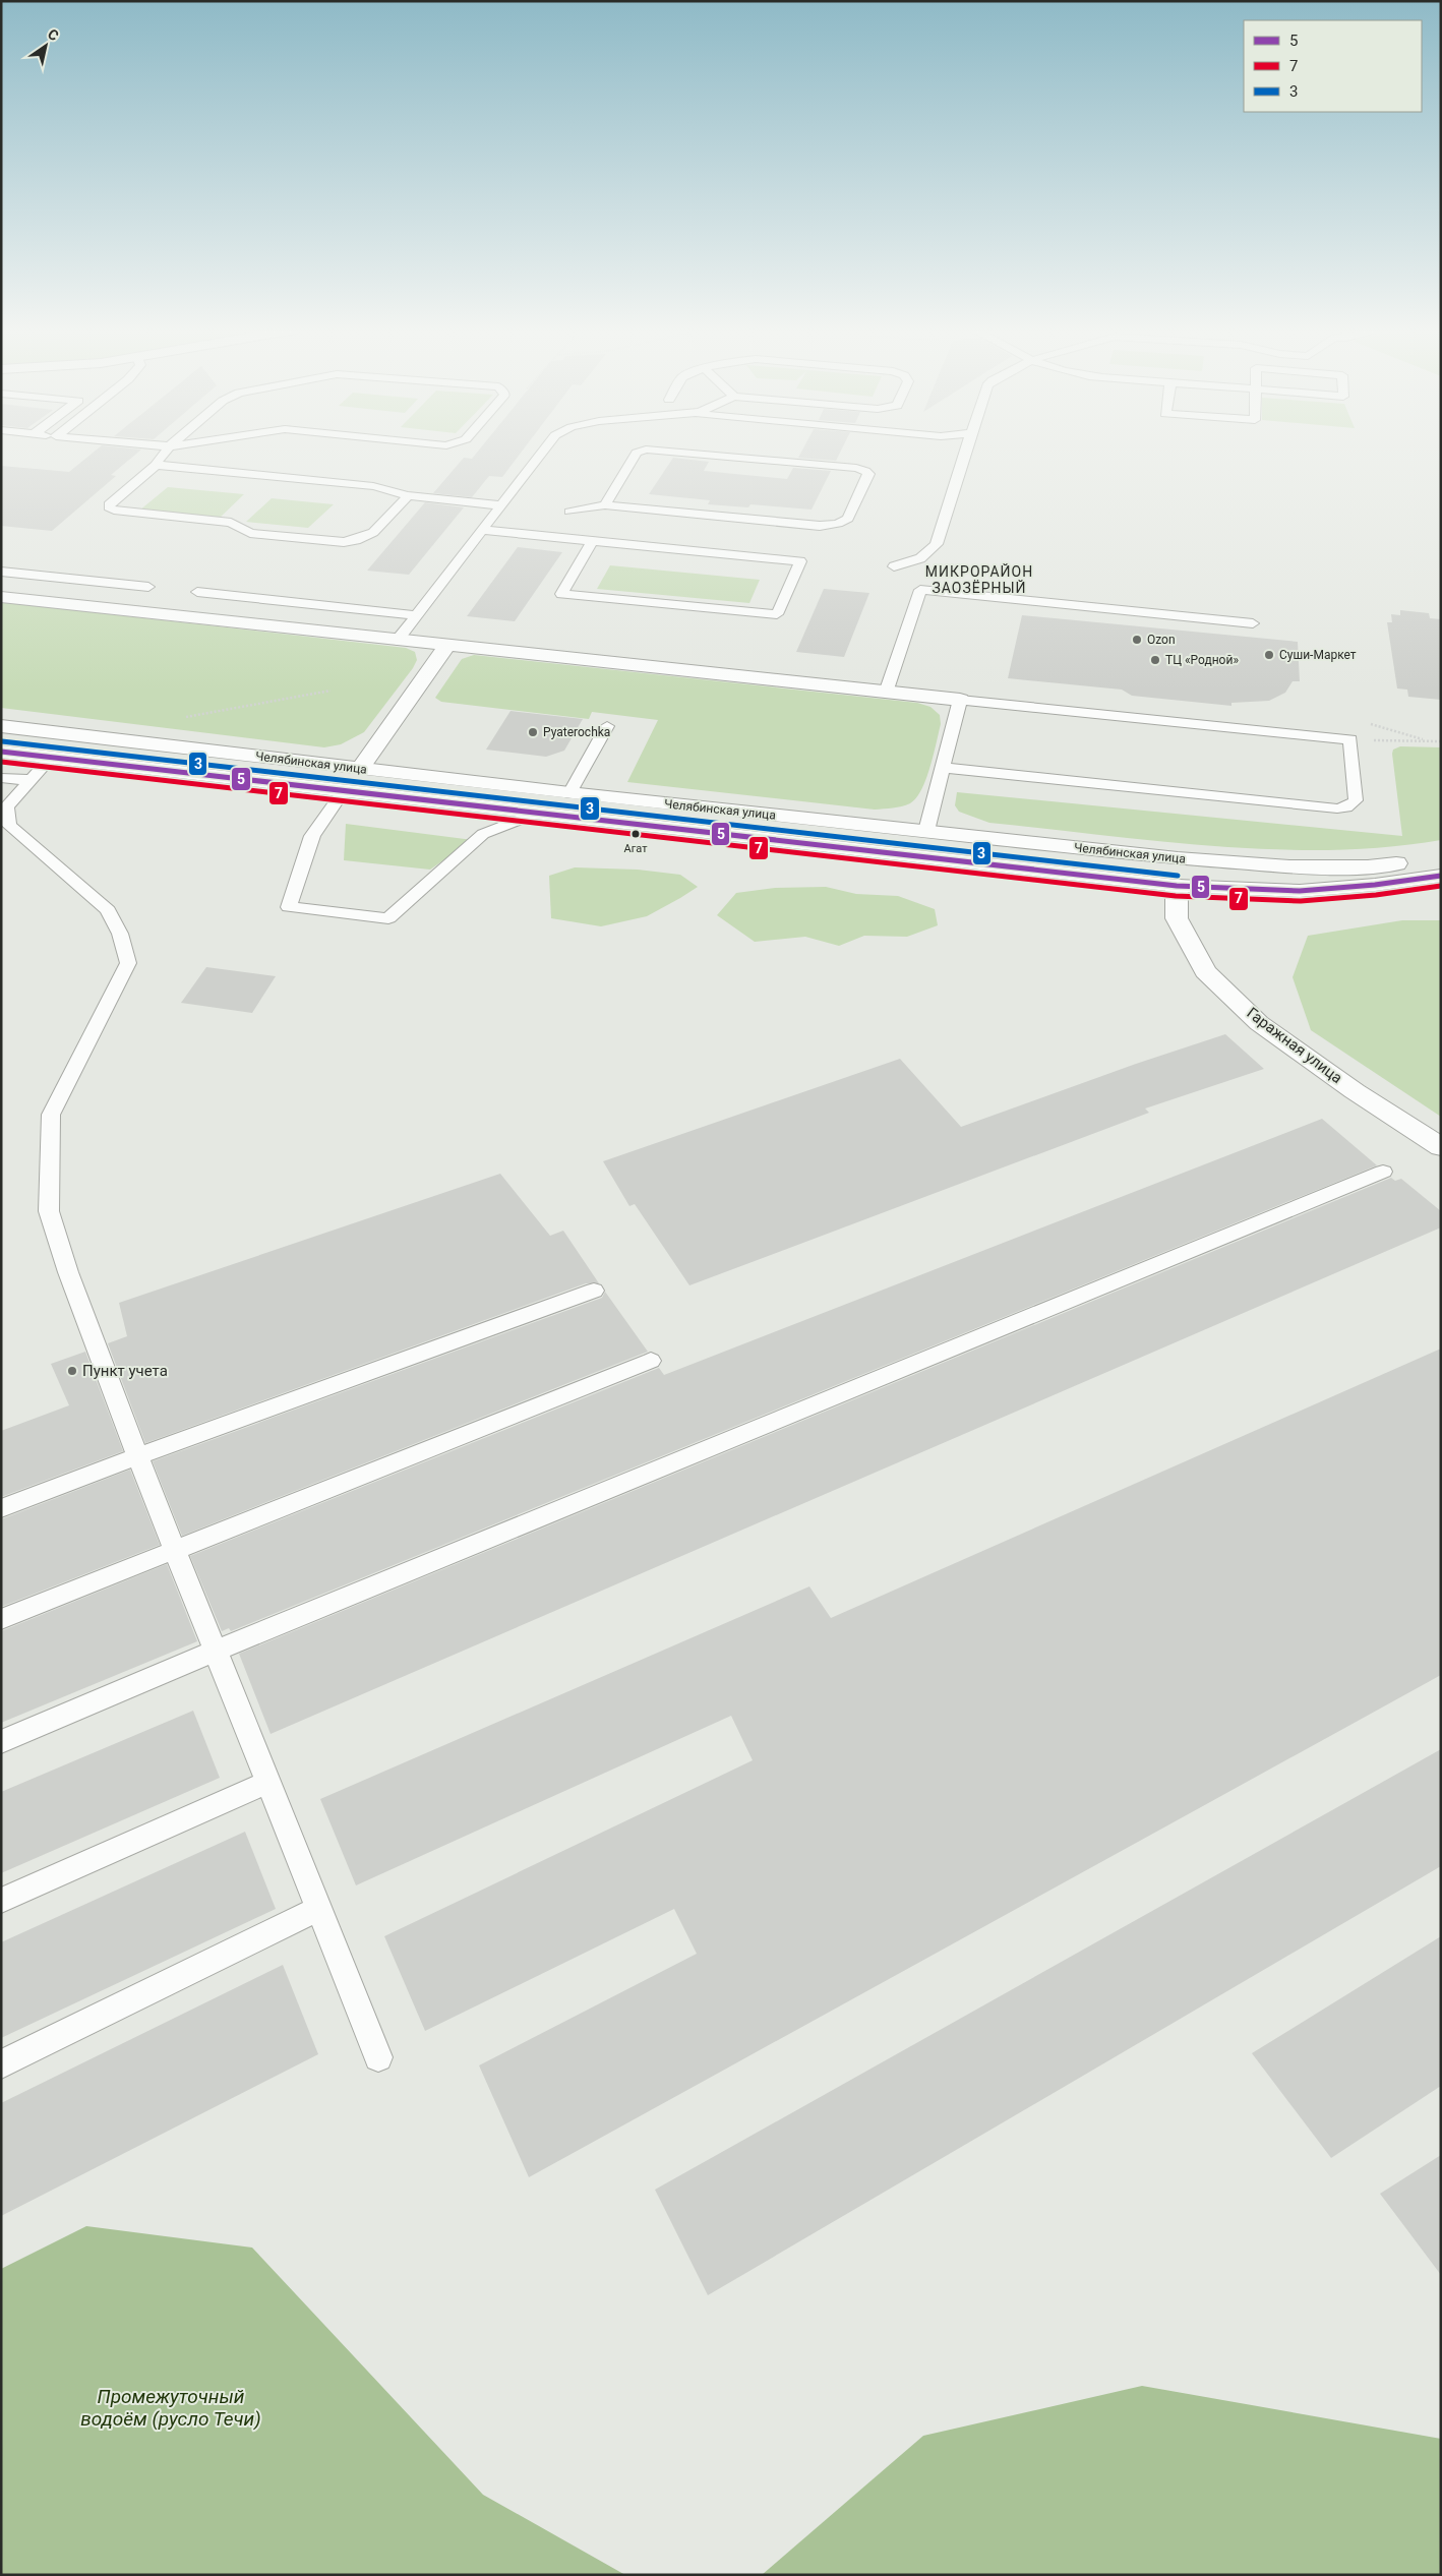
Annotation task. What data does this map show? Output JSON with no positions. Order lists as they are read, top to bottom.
{
  "streets": {
    "main road": ["Челябинская улица", "Гаражная улица"]
  },
  "crossings": [
    ["Челябинская улица", "Гаражная улица"]
  ],
  "districts": ["МИКРОРАЙОН ЗАОЗЁРНЫЙ"],
  "water": ["Промежуточный водоём (русло Течи)"],
  "places": [
    "Ozon",
    "Суши-Маркет",
    "ТЦ «Родной»",
    "Pyaterochka",
    "Агат",
    "Пункт учета"
  ],
  "lines": ["transit line 3", "transit line 5", "transit line 7"],
  "legend": ["5", "7", "3"],
  "north": "top right"
}
